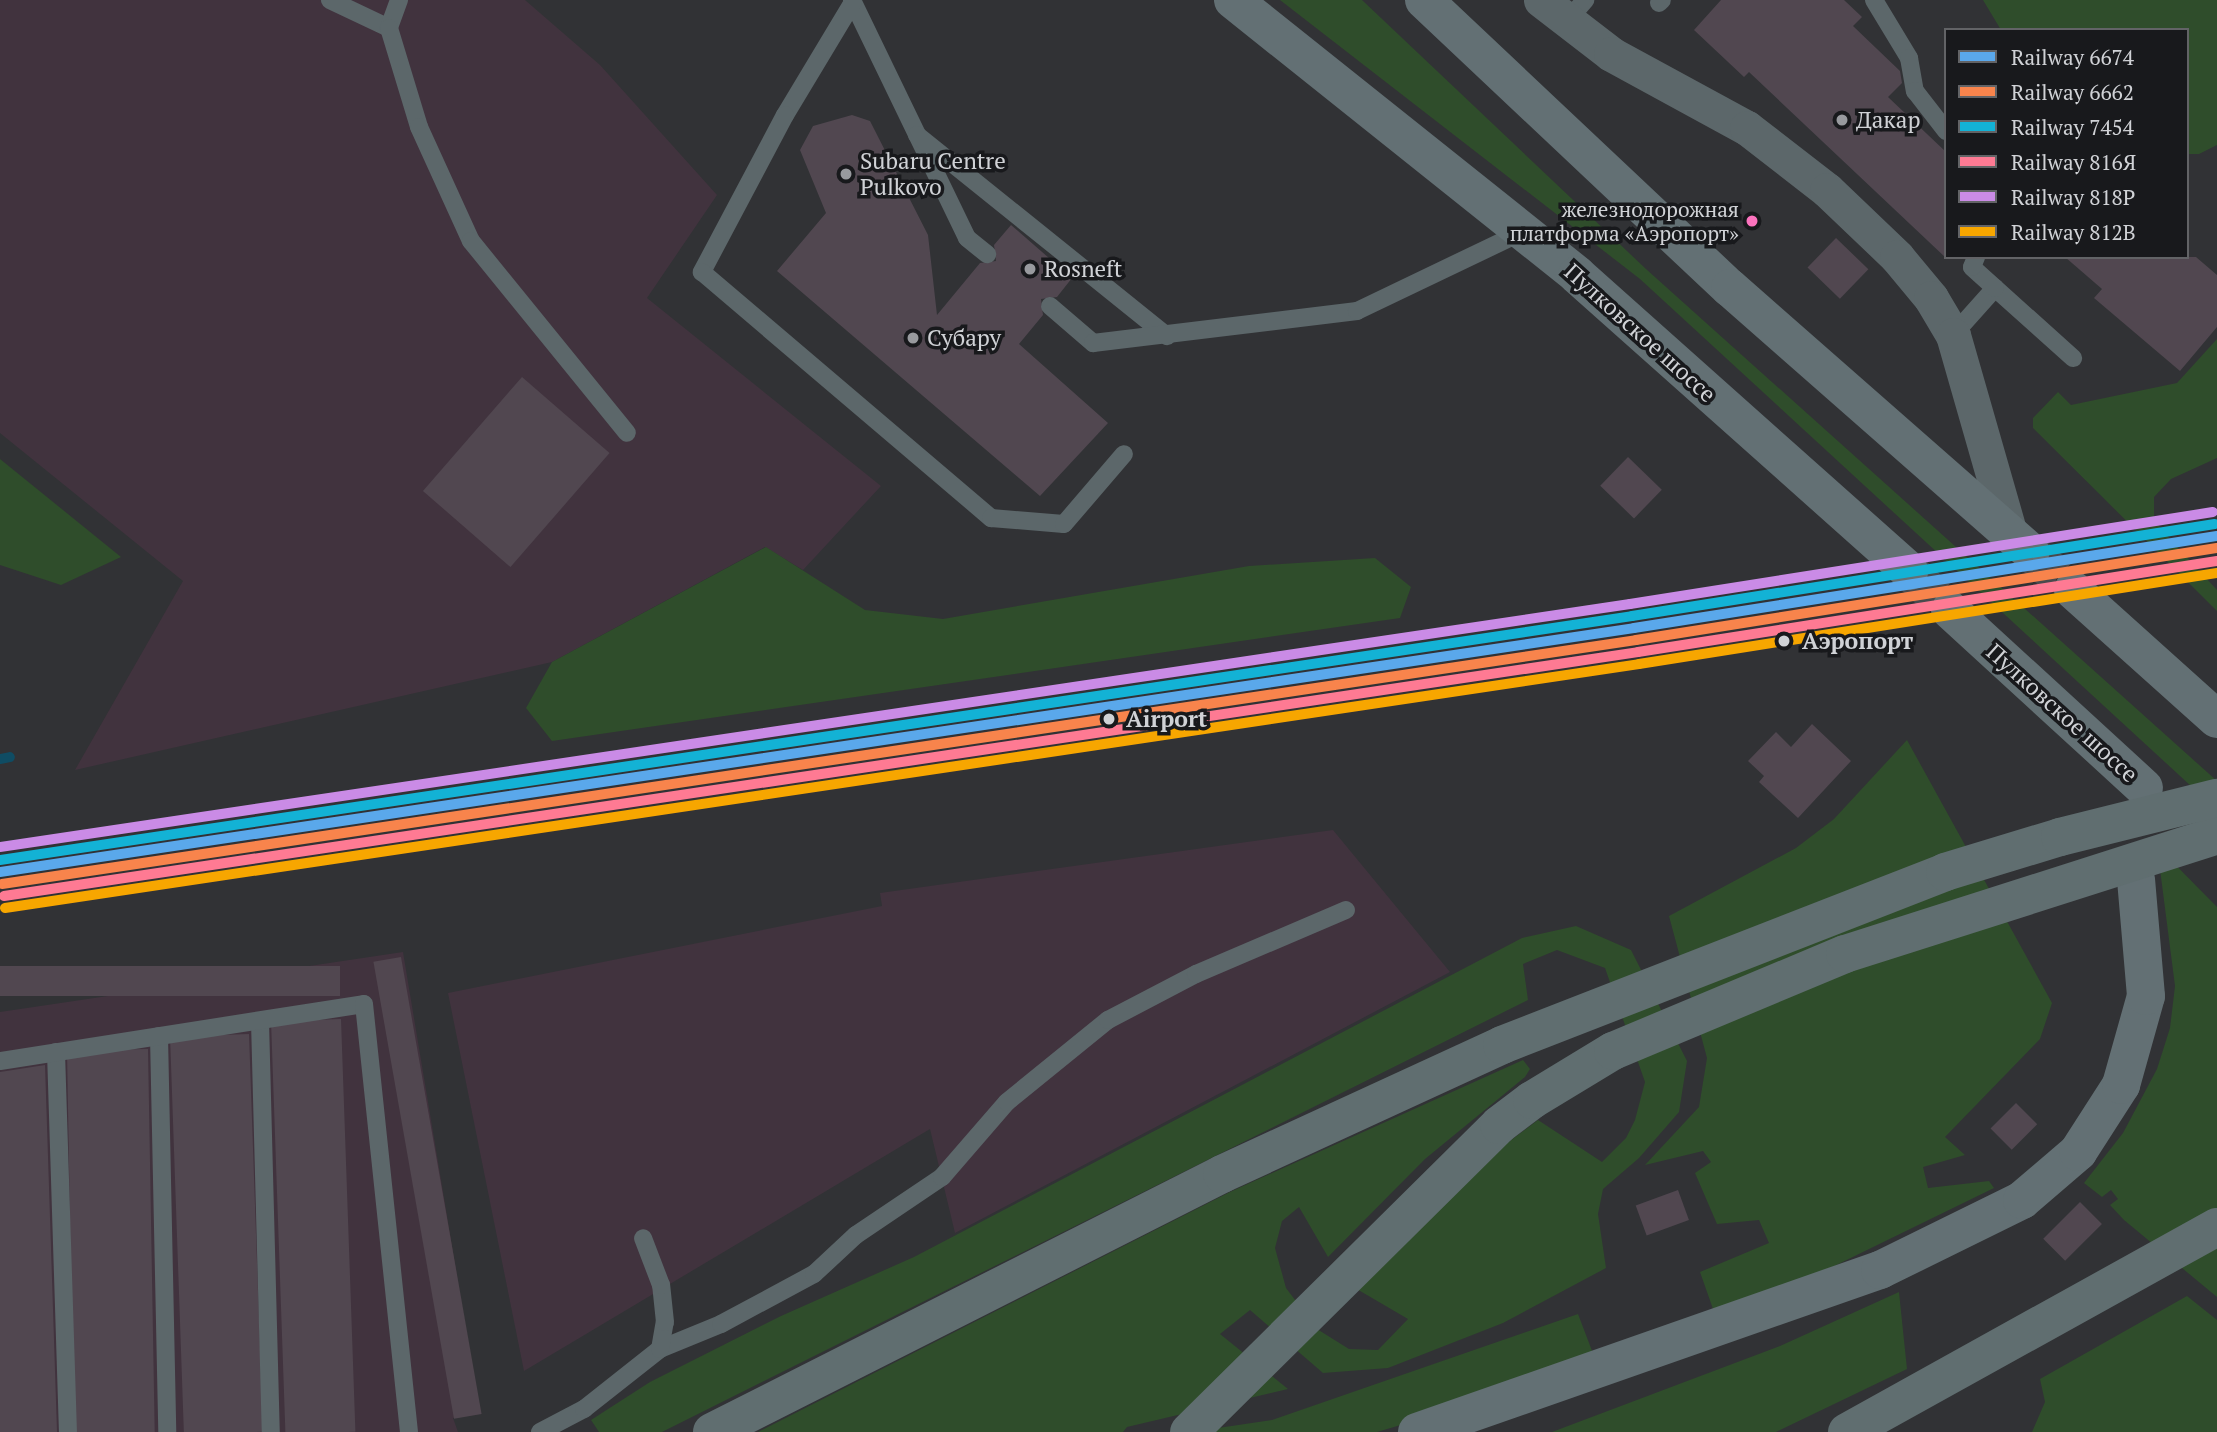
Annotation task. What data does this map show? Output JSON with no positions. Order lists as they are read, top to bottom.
{
  "streets": {
    "main road": ["Пулковское шоссе"]
  },
  "places": [
    "Дакар",
    "Subaru Centre Pulkovo",
    "железнодорожная платформа «Аэропорт»",
    "Rosneft",
    "Субару",
    "Аэропорт",
    "Airport"
  ],
  "lines": [
    "rail line 818Р",
    "rail line 7454",
    "rail line 6674",
    "rail line 6662",
    "rail line 816Я",
    "rail line 812В"
  ],
  "legend": [
    "Railway 6674",
    "Railway 6662",
    "Railway 7454",
    "Railway 816Я",
    "Railway 818Р",
    "Railway 812В"
  ]
}
